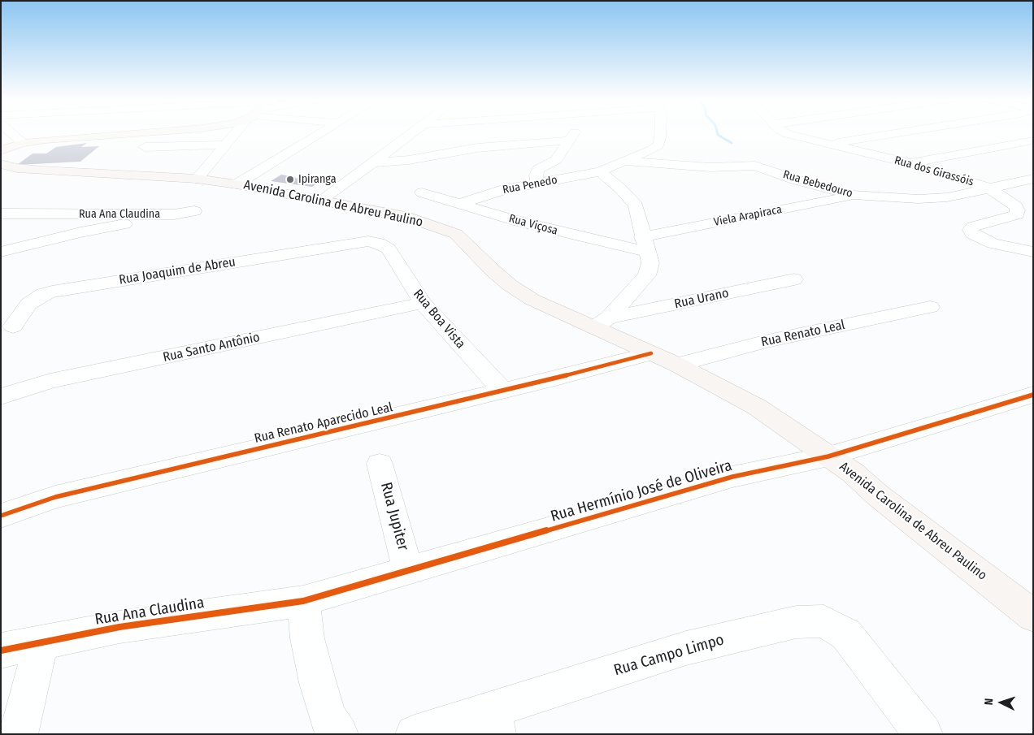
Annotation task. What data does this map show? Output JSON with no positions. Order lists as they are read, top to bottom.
{
  "streets": {
    "main road": ["Avenida Carolina de Abreu Paulino"],
    "street": [
      "Rua dos Girassóis",
      "Rua Bebedouro",
      "Rua Penedo",
      "Rua Ana Claudina",
      "Viela Arapiraca",
      "Rua Viçosa",
      "Rua Joaquim de Abreu",
      "Rua Urano",
      "Rua Boa Vista",
      "Rua Renato Leal",
      "Rua Santo Antônio",
      "Rua Renato Aparecido Leal",
      "Rua Hermínio José de Oliveira",
      "Rua Jupiter",
      "Rua Campo Limpo"
    ]
  },
  "crossings": [
    ["Rua dos Girassóis", "Rua Bebedouro"],
    ["Rua Bebedouro", "Rua Penedo"],
    ["Rua Bebedouro", "Viela Arapiraca"],
    ["Rua Penedo", "Rua Viçosa"],
    ["Avenida Carolina de Abreu Paulino", "Rua Urano"],
    ["Avenida Carolina de Abreu Paulino", "Rua Renato Leal"],
    ["Avenida Carolina de Abreu Paulino", "Rua Renato Aparecido Leal"],
    ["Avenida Carolina de Abreu Paulino", "Rua Hermínio José de Oliveira"],
    ["Rua Ana Claudina", "Rua Hermínio José de Oliveira"],
    ["Viela Arapiraca", "Rua Viçosa"],
    ["Rua Joaquim de Abreu", "Rua Boa Vista"],
    ["Rua Boa Vista", "Rua Santo Antônio"],
    ["Rua Boa Vista", "Rua Renato Aparecido Leal"],
    ["Rua Hermínio José de Oliveira", "Rua Jupiter"]
  ],
  "places": ["Ipiranga"],
  "north": "left"
}
